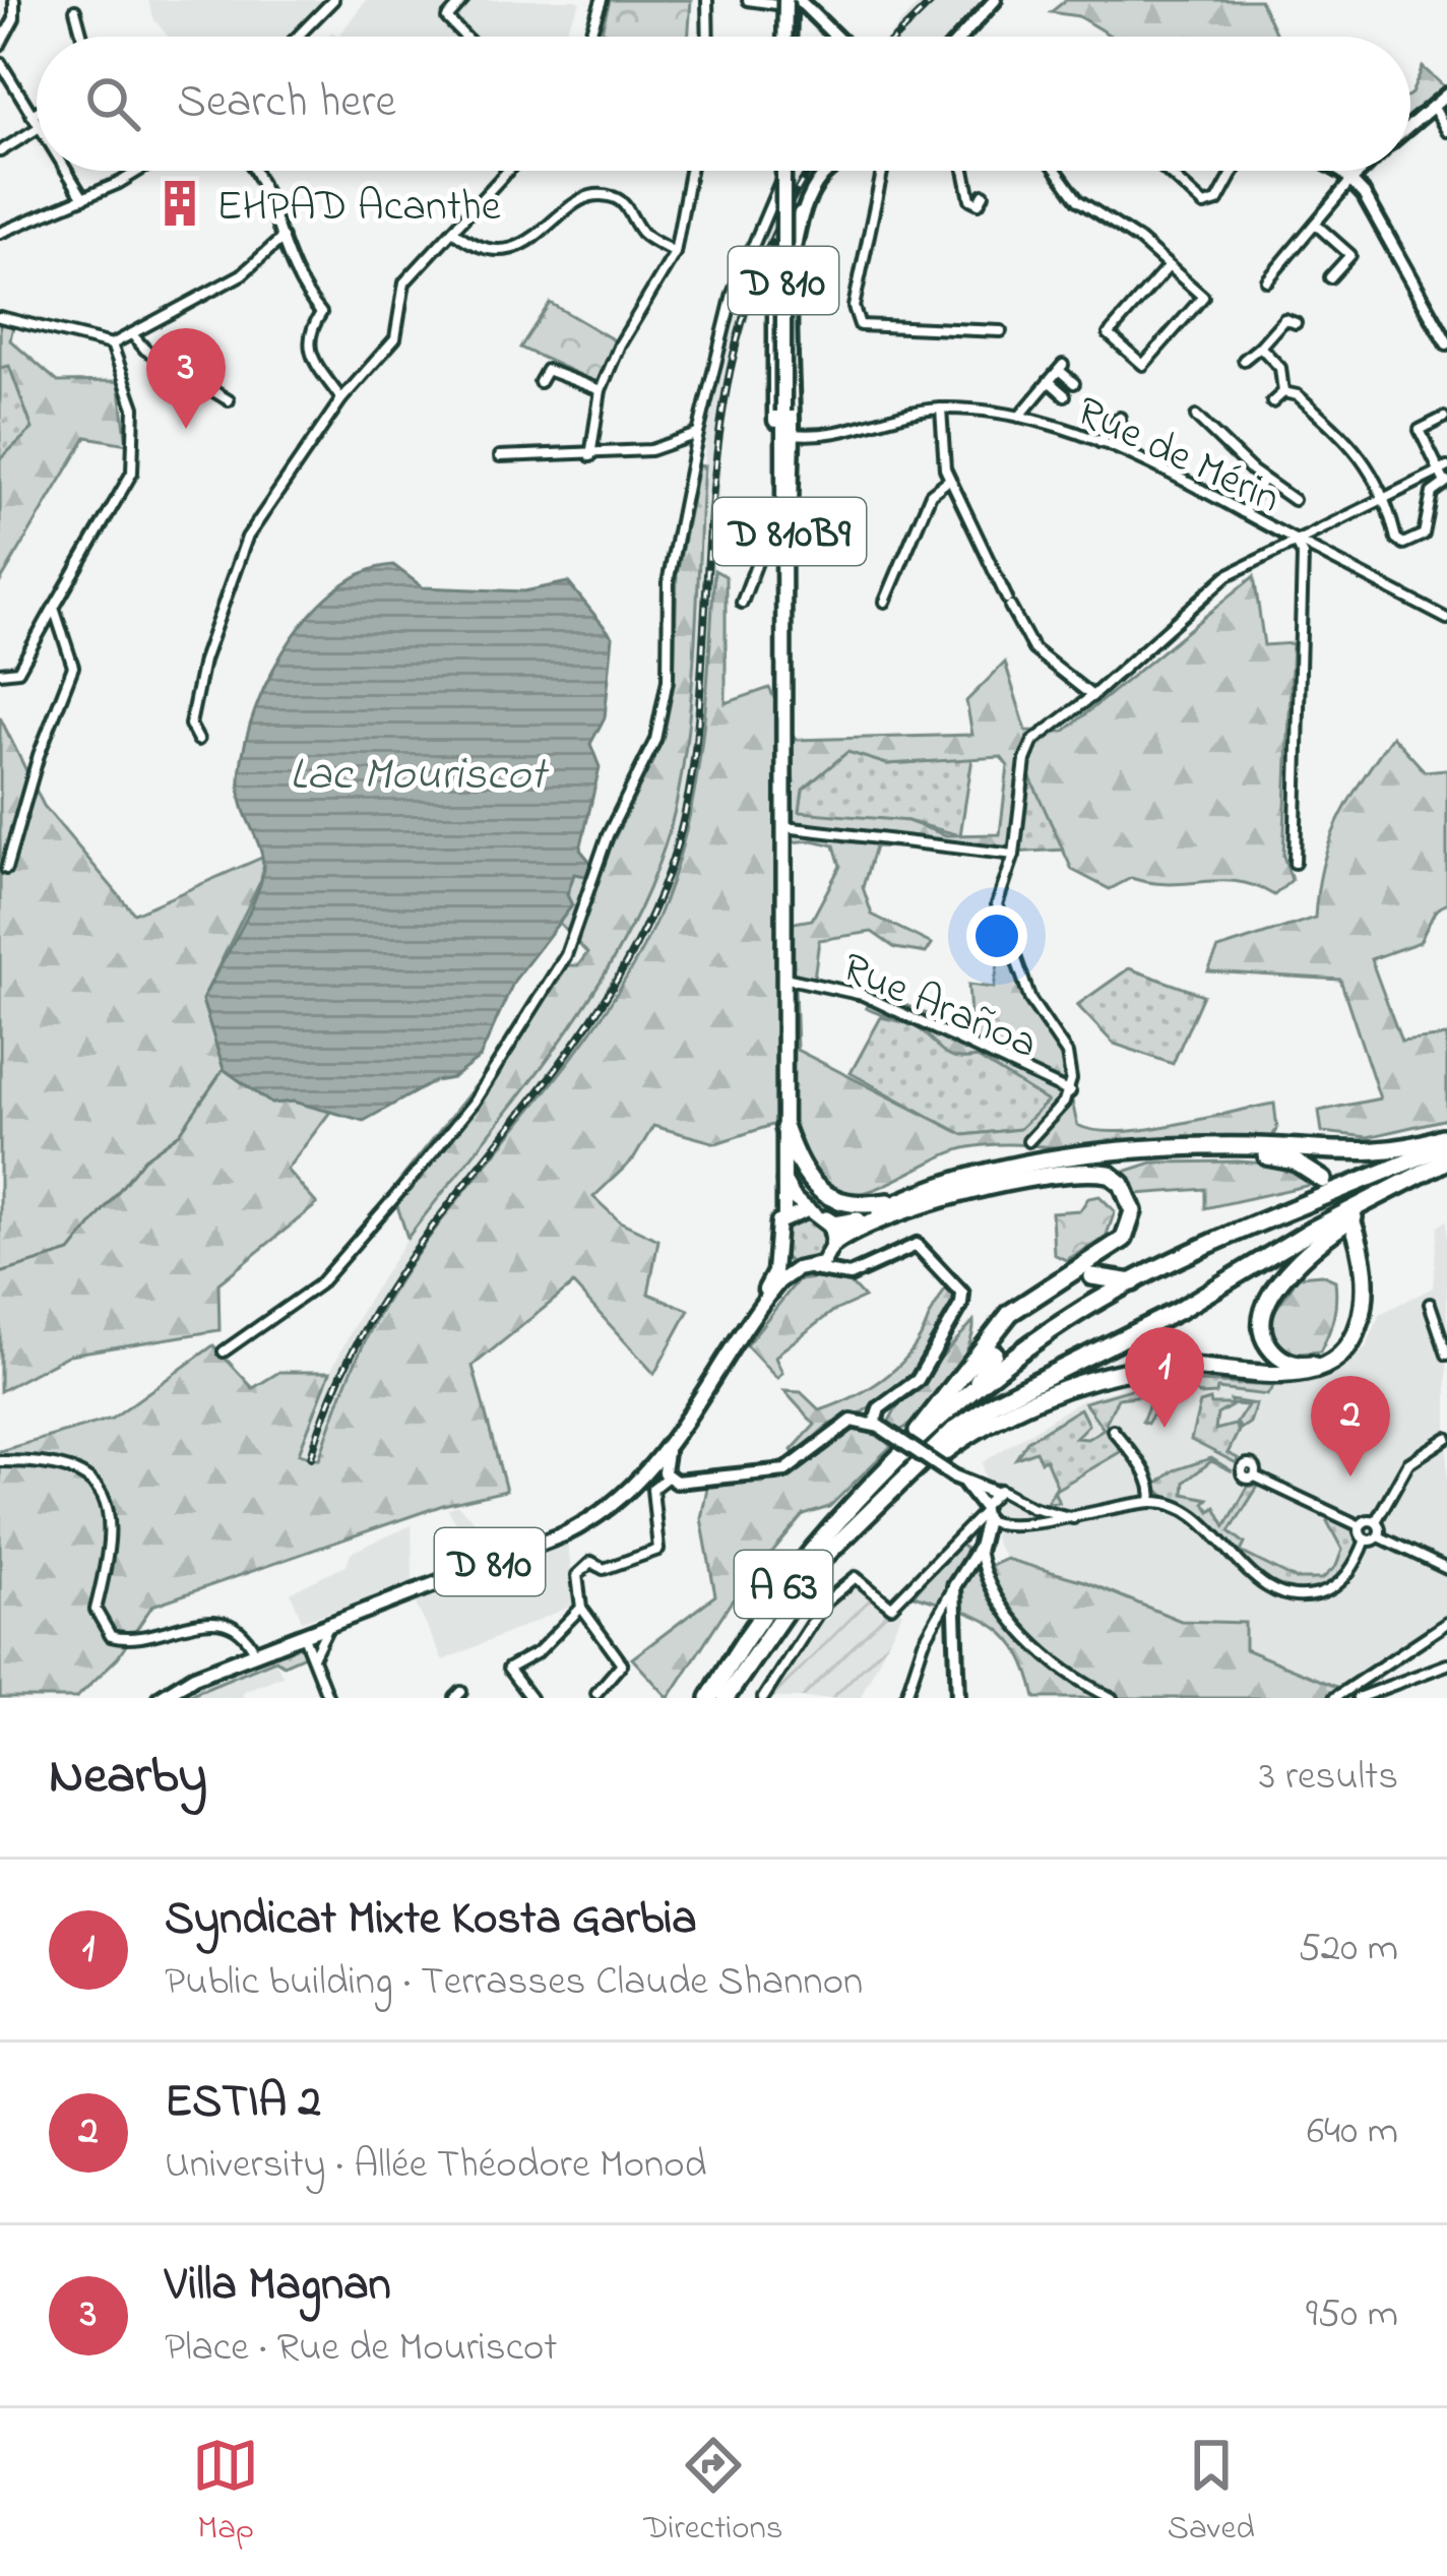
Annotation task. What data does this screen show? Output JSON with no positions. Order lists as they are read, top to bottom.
{
  "streets": {
    "highway": ["A 63"],
    "main road": ["D 810", "D 810B9"],
    "street": ["Rue de Mérin", "Rue Arañoa"]
  },
  "crossings": [
    ["D 810", "D 810B9"],
    ["D 810", "Rue Arañoa"],
    ["Rue de Mérin", "D 810B9"]
  ],
  "water": ["Lac Mouriscot"],
  "places": {
    "building": ["EHPAD Acanthe"]
  },
  "page": {
    "search": "Search here",
    "pins": ["3", "1", "2"],
    "heading": ["Nearby", "3 results"],
    "list": [
      {
        "mark": "1",
        "name": "Syndicat Mixte Kosta Garbia",
        "note": "Public building · Terrasses Claude Shannon",
        "value": "520 m"
      },
      {
        "mark": "2",
        "name": "ESTIA 2",
        "note": "University · Allée Théodore Monod",
        "value": "640 m"
      },
      {
        "mark": "3",
        "name": "Villa Magnan",
        "note": "Place · Rue de Mouriscot",
        "value": "950 m"
      }
    ],
    "nav": ["Map", "Directions", "Saved"]
  }
}
